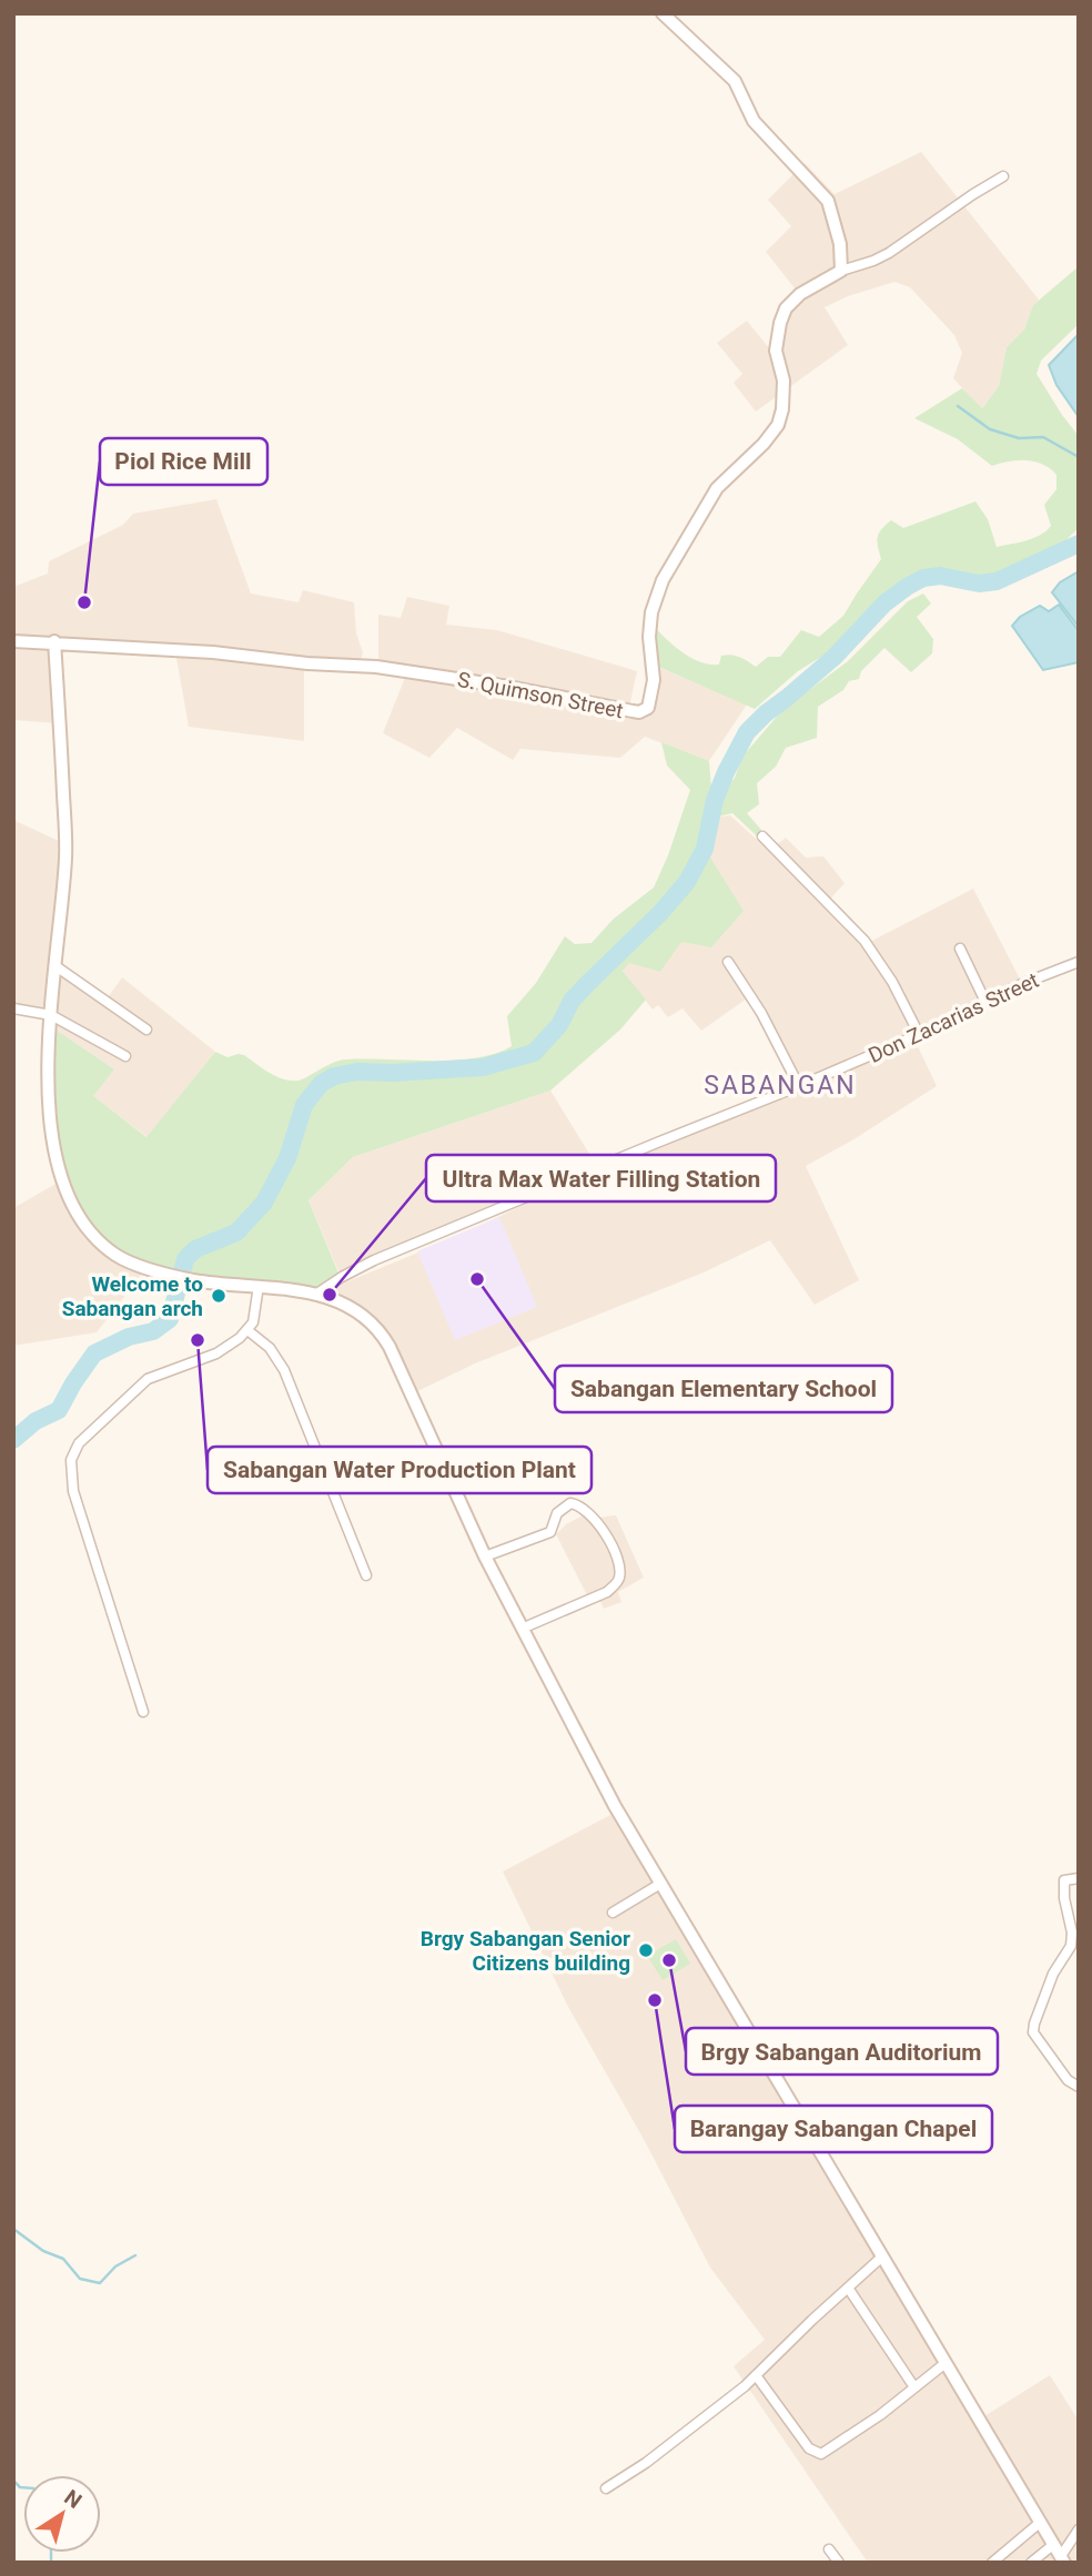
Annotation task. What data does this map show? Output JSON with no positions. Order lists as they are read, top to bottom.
{
  "streets": {
    "street": ["S. Quimson Street", "Don Zacarias Street"]
  },
  "districts": ["SABANGAN"],
  "places": [
    "Piol Rice Mill",
    "Sabangan Elementary School",
    "Ultra Max Water Filling Station",
    "Welcome to Sabangan arch",
    "Sabangan Water Production Plant",
    "Brgy Sabangan Senior Citizens building",
    "Brgy Sabangan Auditorium",
    "Barangay Sabangan Chapel"
  ],
  "north": "top right"
}
